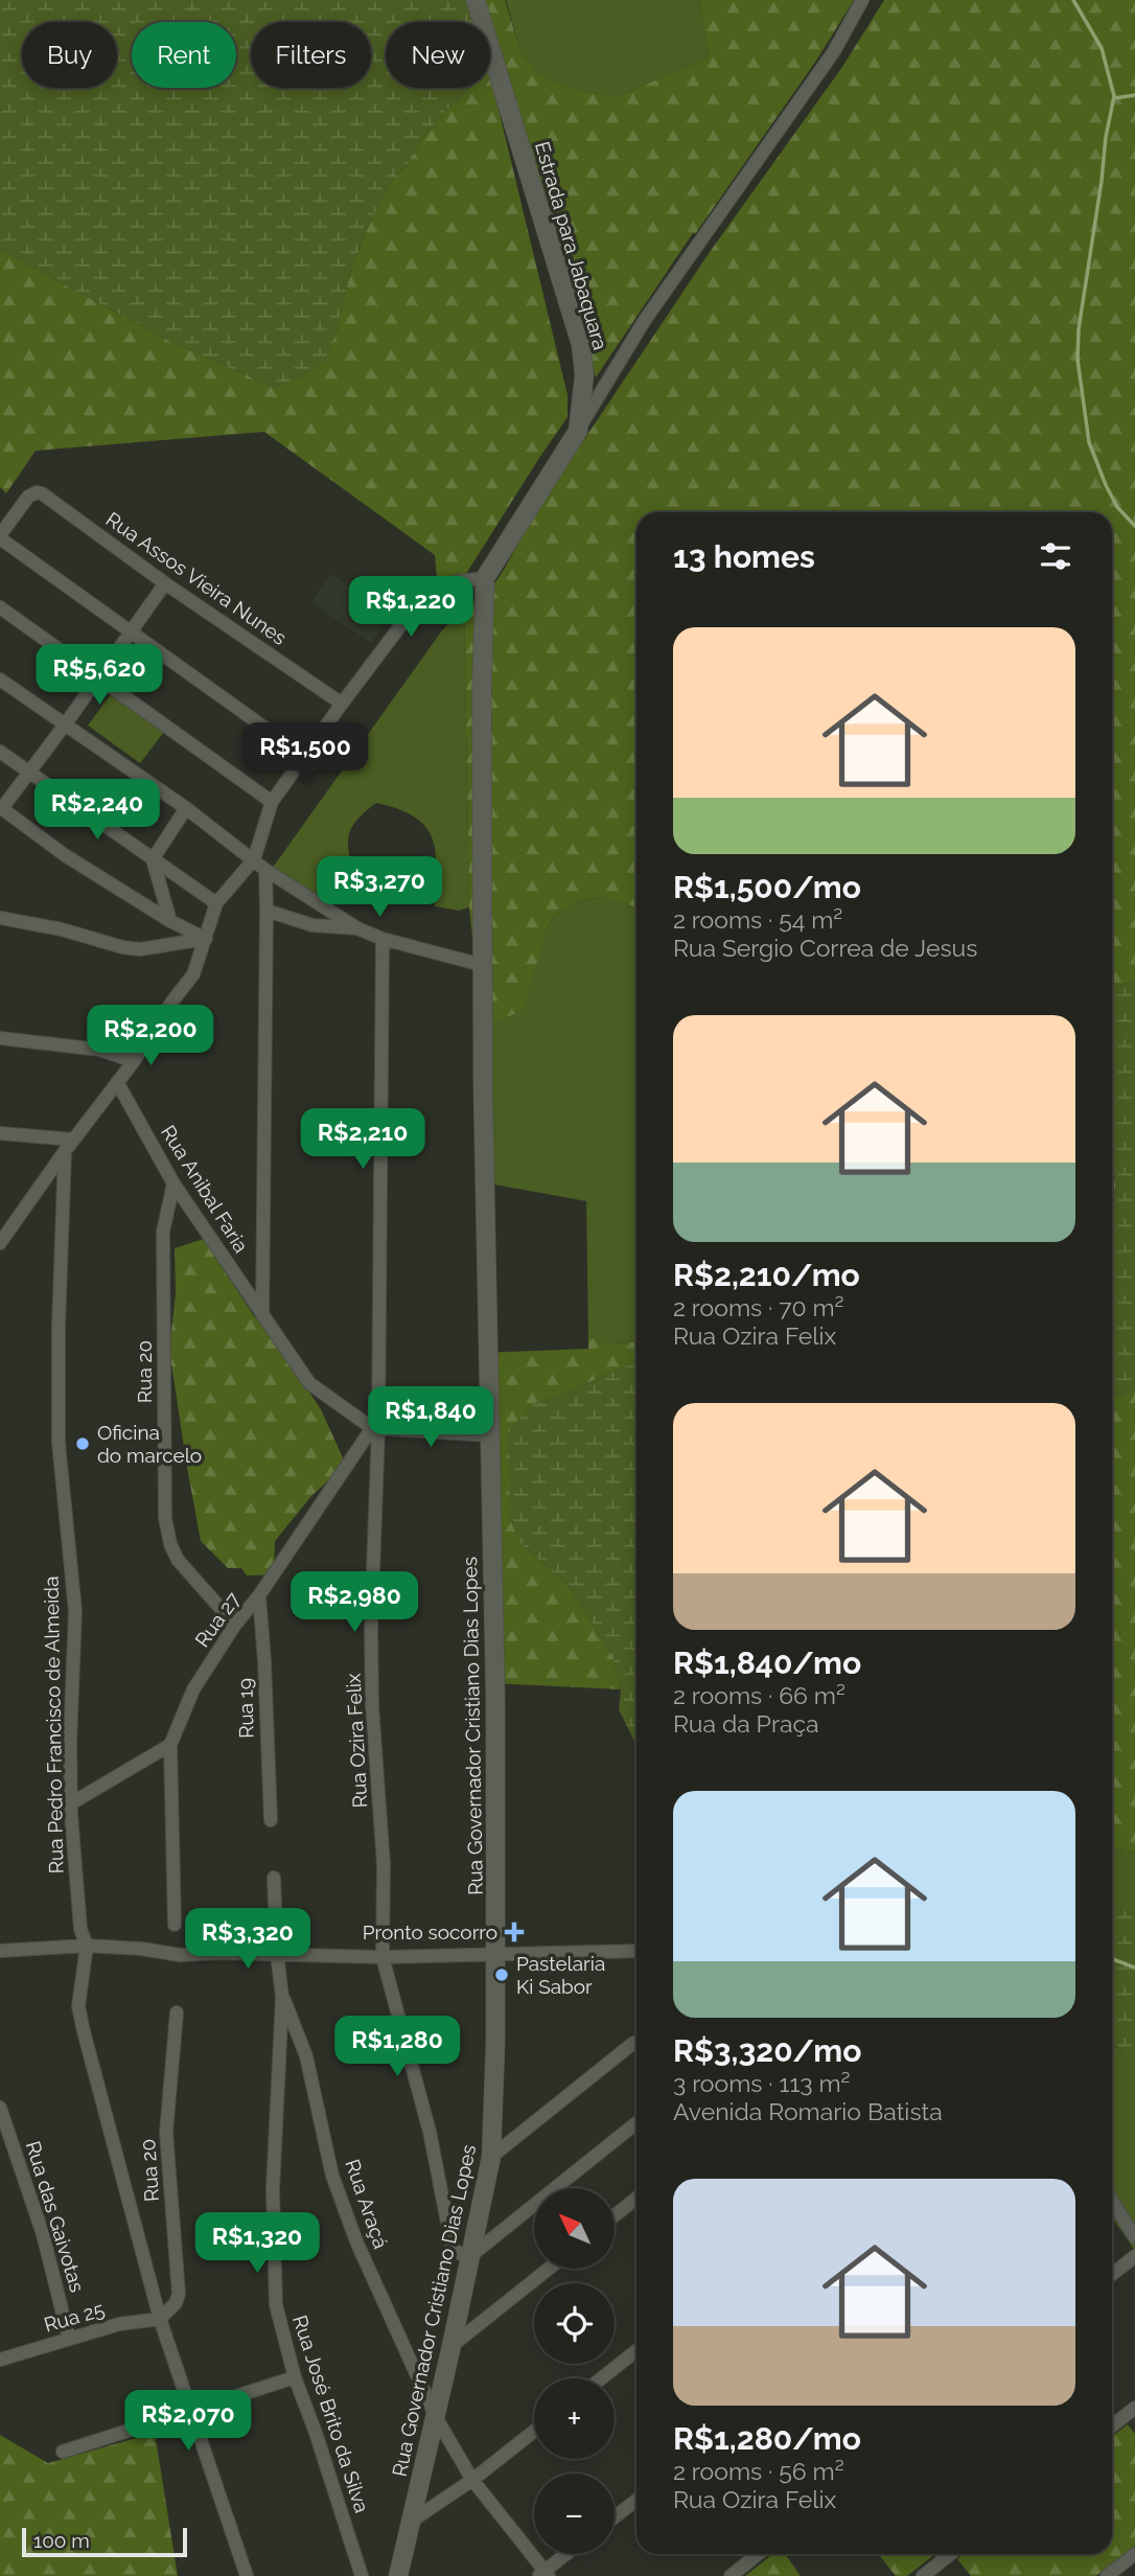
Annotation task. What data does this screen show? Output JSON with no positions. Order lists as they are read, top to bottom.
{
  "streets": {
    "street": [
      "Estrada para Jabaquara",
      "Rua Assos Vieira Nunes",
      "Rua Anibal Faria",
      "Rua 20",
      "Rua 27",
      "Rua 19",
      "Rua Pedro Francisco de Almeida",
      "Rua Governador Cristiano Dias Lopes",
      "Rua Ozira Felix",
      "Rua Araçá",
      "Rua das Gaivotas",
      "Rua 25",
      "Rua José Brito da Silva"
    ]
  },
  "crossings": [
    ["Rua Anibal Faria", "Rua 20"],
    ["Rua Anibal Faria", "Rua 27"],
    ["Rua Anibal Faria", "Rua Ozira Felix"],
    ["Rua 20", "Rua 27"],
    ["Rua 20", "Rua Pedro Francisco de Almeida"],
    ["Rua 20", "Rua 25"],
    ["Rua 27", "Rua 19"],
    ["Rua 27", "Rua Ozira Felix"],
    ["Rua Pedro Francisco de Almeida", "Rua 25"],
    ["Rua Governador Cristiano Dias Lopes", "Rua Ozira Felix"],
    ["Rua Governador Cristiano Dias Lopes", "Rua Araçá"],
    ["Rua Araçá", "Rua José Brito da Silva"],
    ["Rua das Gaivotas", "Rua 25"]
  ],
  "places": {
    "other": ["Oficina do marcelo", "Pastelaria Ki Sabor"],
    "health": ["Pronto socorro"]
  },
  "scale_bar": "100 m",
  "north": "top left",
  "page": {
    "chip": [
      "Buy",
      "Rent",
      "Filters",
      "New"
    ],
    "heading": "13 homes",
    "price": [
      "R$1,220",
      "R$5,620",
      "R$1,500",
      "R$2,240",
      "R$3,270",
      "R$2,200",
      "R$2,210",
      "R$1,840",
      "R$2,980",
      "R$3,320",
      "R$1,280",
      "R$1,320",
      "R$2,070"
    ],
    "list": [
      {
        "name": "R$1,500/mo",
        "note": "2 rooms · 54 m² · Rua Sergio Correa de Jesus"
      },
      {
        "name": "R$2,210/mo",
        "note": "2 rooms · 70 m² · Rua Ozira Felix"
      },
      {
        "name": "R$1,840/mo",
        "note": "2 rooms · 66 m² · Rua da Praça"
      },
      {
        "name": "R$3,320/mo",
        "note": "3 rooms · 113 m² · Avenida Romario Batista"
      },
      {
        "name": "R$1,280/mo",
        "note": "2 rooms · 56 m² · Rua Ozira Felix"
      }
    ],
    "map_buttons": ["+", "−"],
    "scale": "100 m"
  }
}
